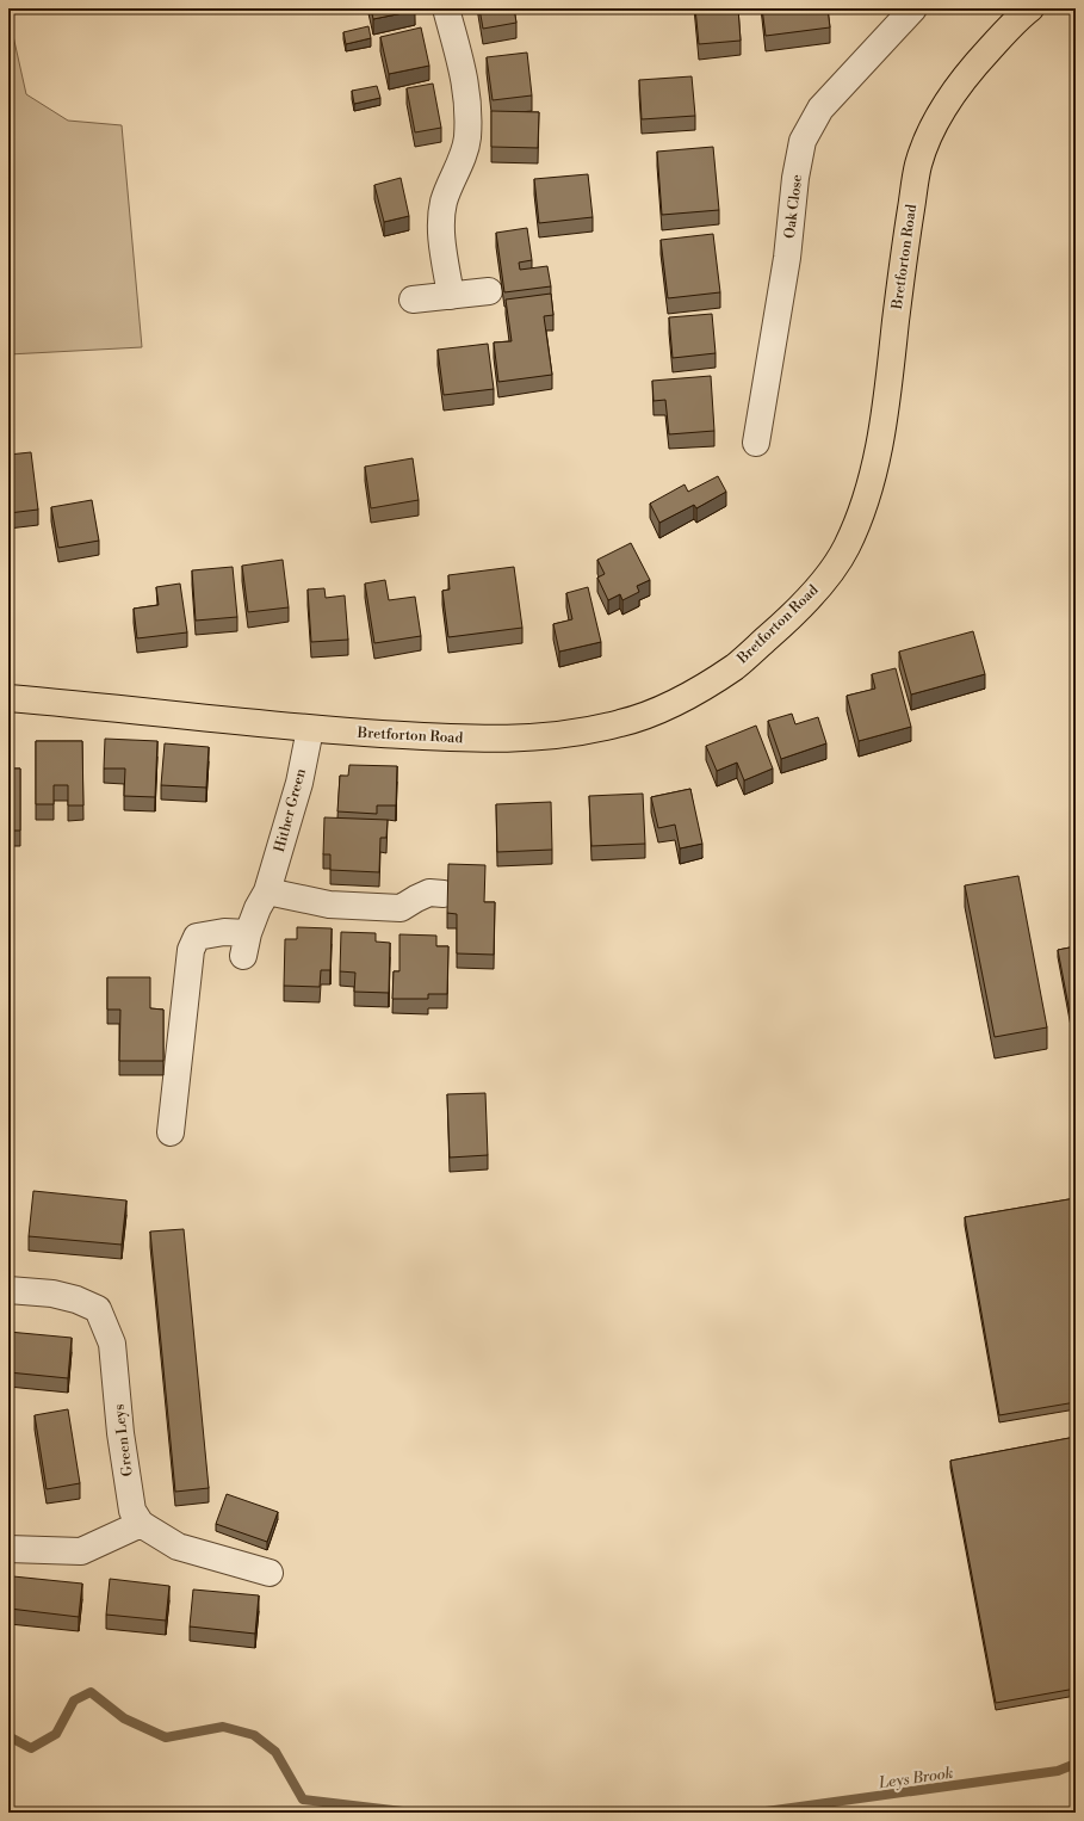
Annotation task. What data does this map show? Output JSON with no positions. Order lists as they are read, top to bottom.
{
  "streets": {
    "main road": ["Bretforton Road"],
    "street": ["Oak Close", "Hither Green", "Green Leys"]
  },
  "crossings": [
    ["Bretforton Road", "Hither Green"]
  ],
  "water": ["Leys Brook"]
}
